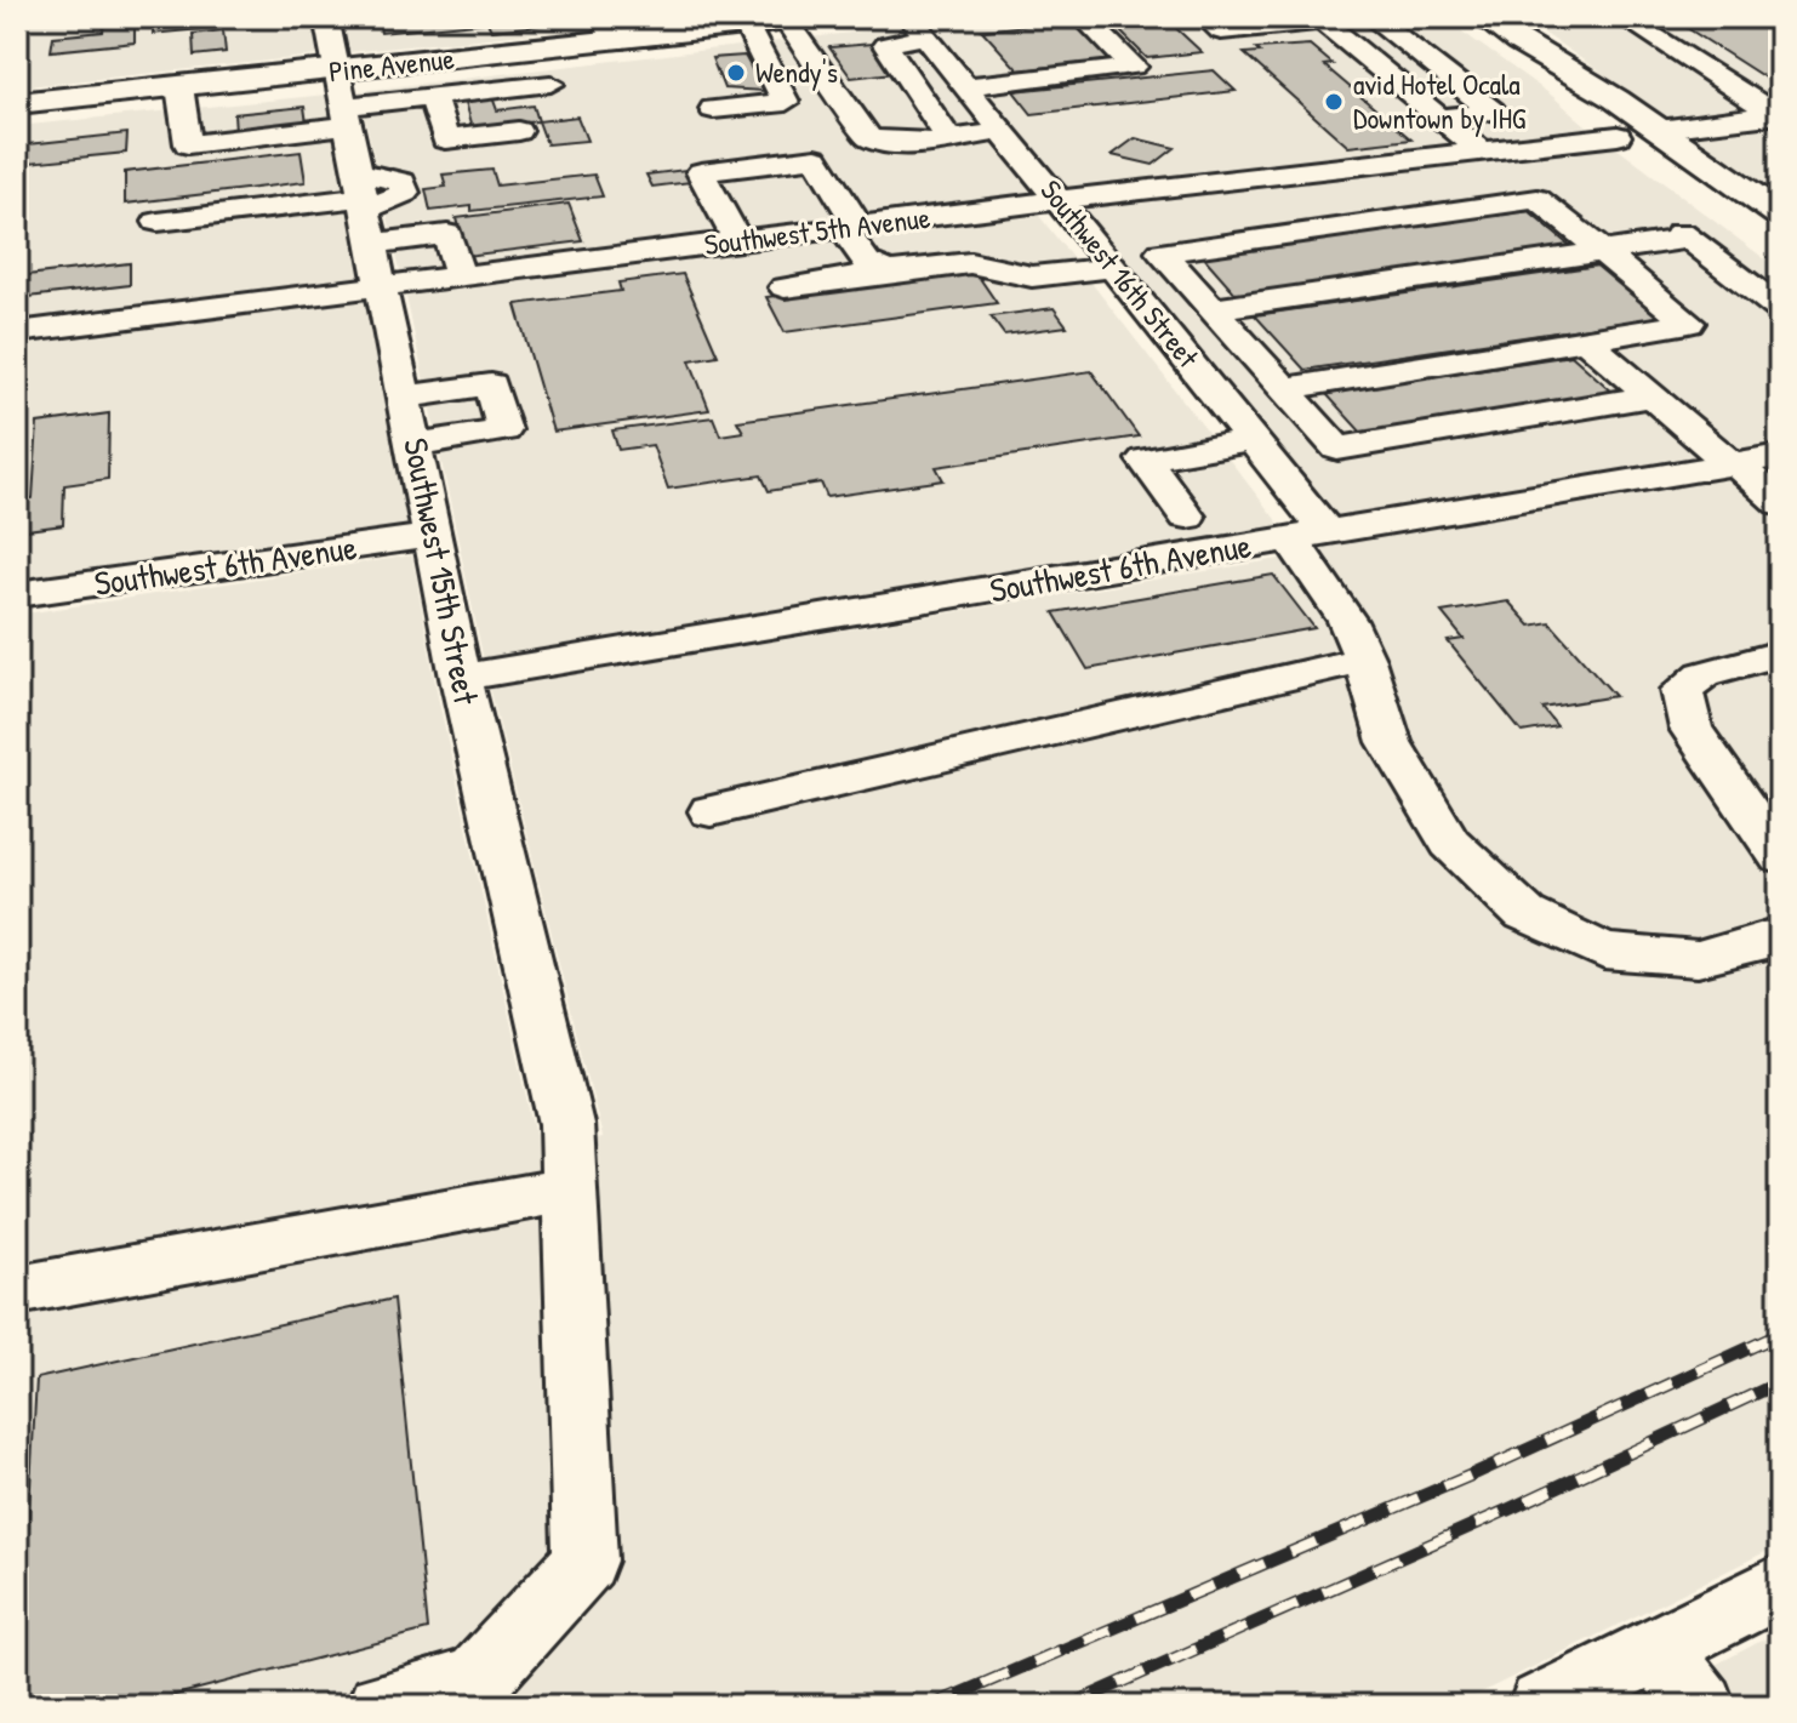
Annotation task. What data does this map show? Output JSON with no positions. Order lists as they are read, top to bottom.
{
  "streets": {
    "main road": ["Pine Avenue"],
    "street": [
      "Southwest 5th Avenue",
      "Southwest 16th Street",
      "Southwest 6th Avenue",
      "Southwest 15th Street"
    ]
  },
  "crossings": [
    ["Pine Avenue", "Southwest 15th Street"],
    ["Southwest 5th Avenue", "Southwest 16th Street"],
    ["Southwest 5th Avenue", "Southwest 15th Street"],
    ["Southwest 16th Street", "Southwest 6th Avenue"],
    ["Southwest 6th Avenue", "Southwest 15th Street"]
  ],
  "places": ["Wendy's", "avid Hotel Ocala Downtown by IHG"]
}
